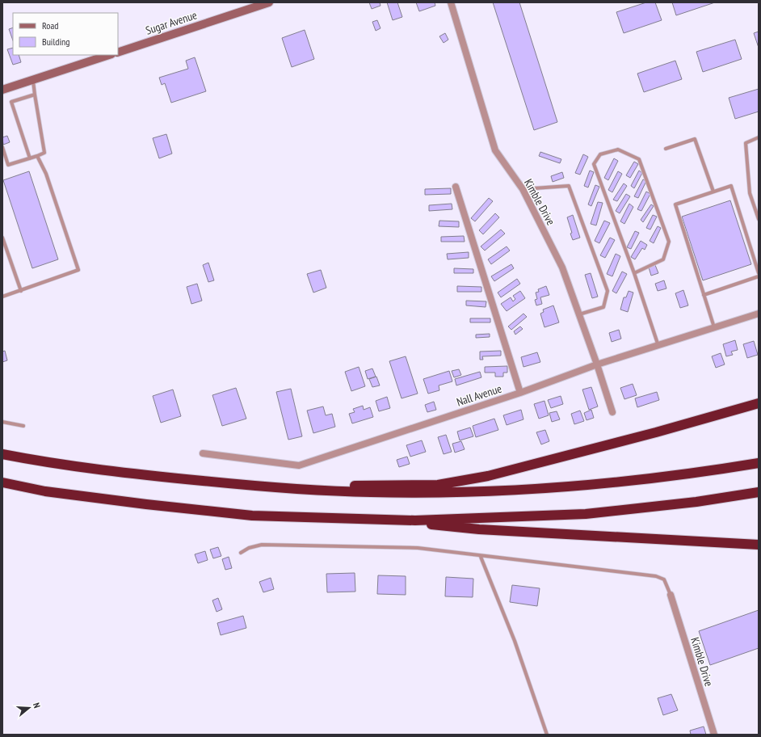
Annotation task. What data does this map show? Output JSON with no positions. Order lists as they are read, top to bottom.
{
  "streets": {
    "main road": ["Sugar Avenue"],
    "street": ["Kimble Drive", "Nall Avenue"]
  },
  "crossings": [
    ["Kimble Drive", "Nall Avenue"]
  ],
  "legend": ["Road", "Building"],
  "north": "right"
}
